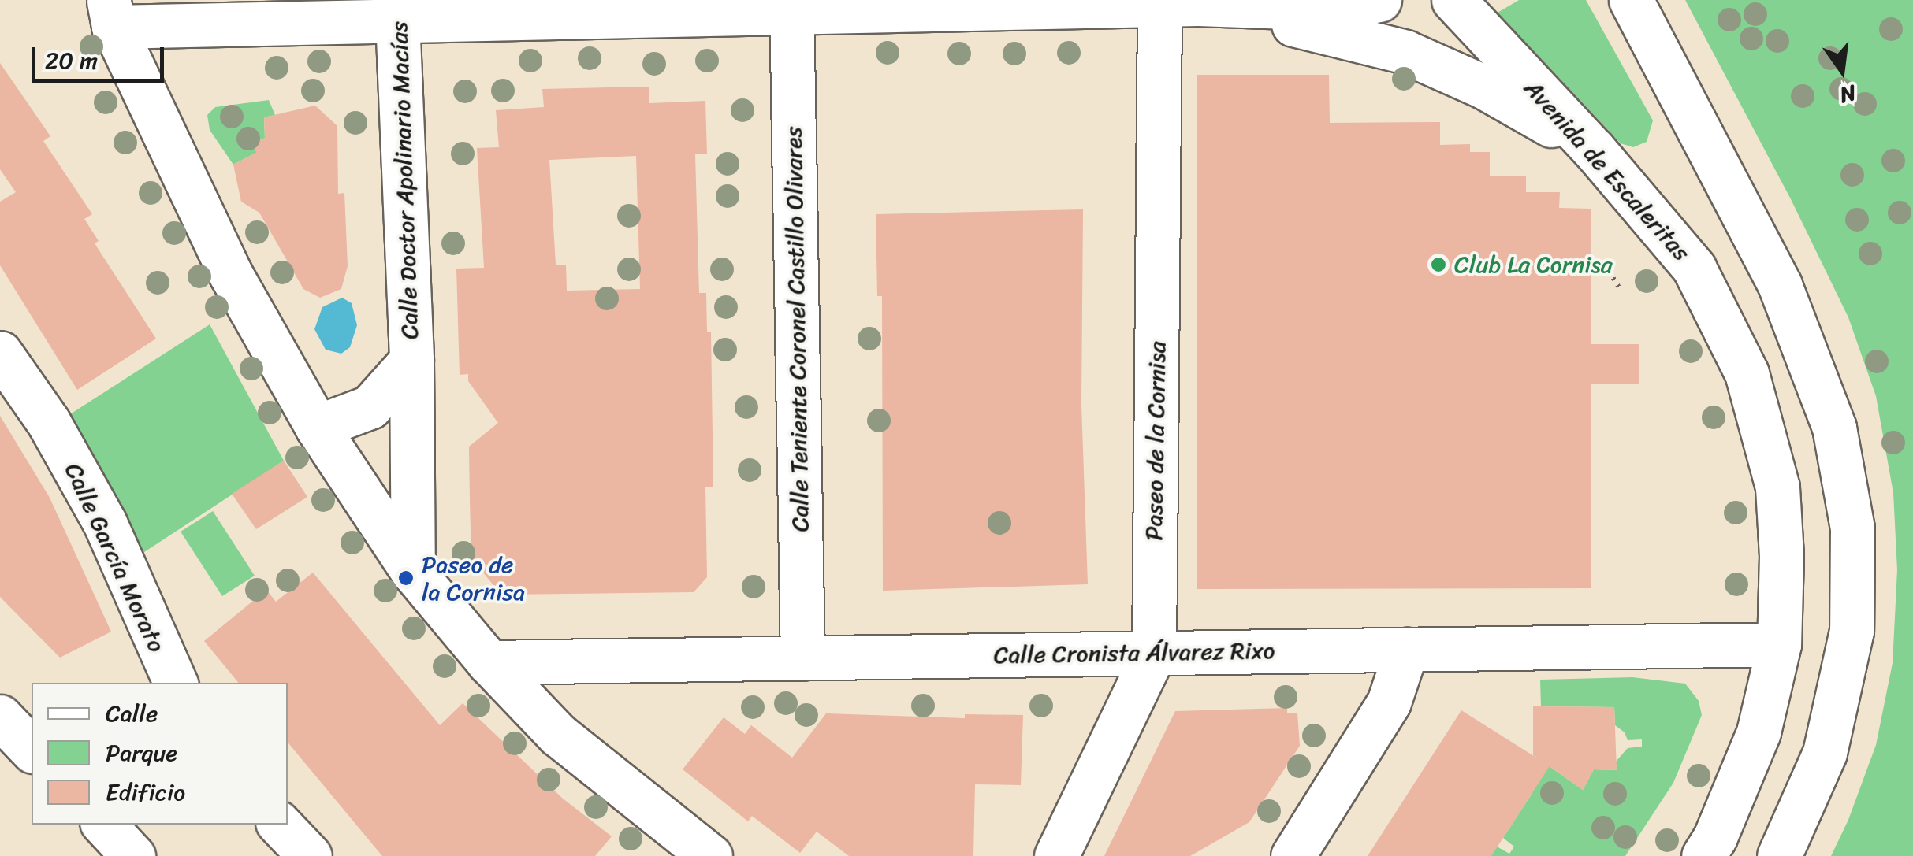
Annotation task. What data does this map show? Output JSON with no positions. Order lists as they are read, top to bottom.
{
  "streets": {
    "street": [
      "Avenida de Escaleritas",
      "Calle Doctor Apolinario Macías",
      "Calle Teniente Coronel Castillo Olivares",
      "Paseo de la Cornisa",
      "Calle García Morato",
      "Calle Cronista Álvarez Rixo"
    ]
  },
  "crossings": [
    ["Avenida de Escaleritas", "Calle Cronista Álvarez Rixo"],
    ["Calle Teniente Coronel Castillo Olivares", "Calle Cronista Álvarez Rixo"],
    ["Paseo de la Cornisa", "Calle Cronista Álvarez Rixo"]
  ],
  "places": ["Club La Cornisa", "Paseo de la Cornisa"],
  "legend": ["Calle", "Parque", "Edificio"],
  "scale_bar": "20 m",
  "north": "bottom"
}
